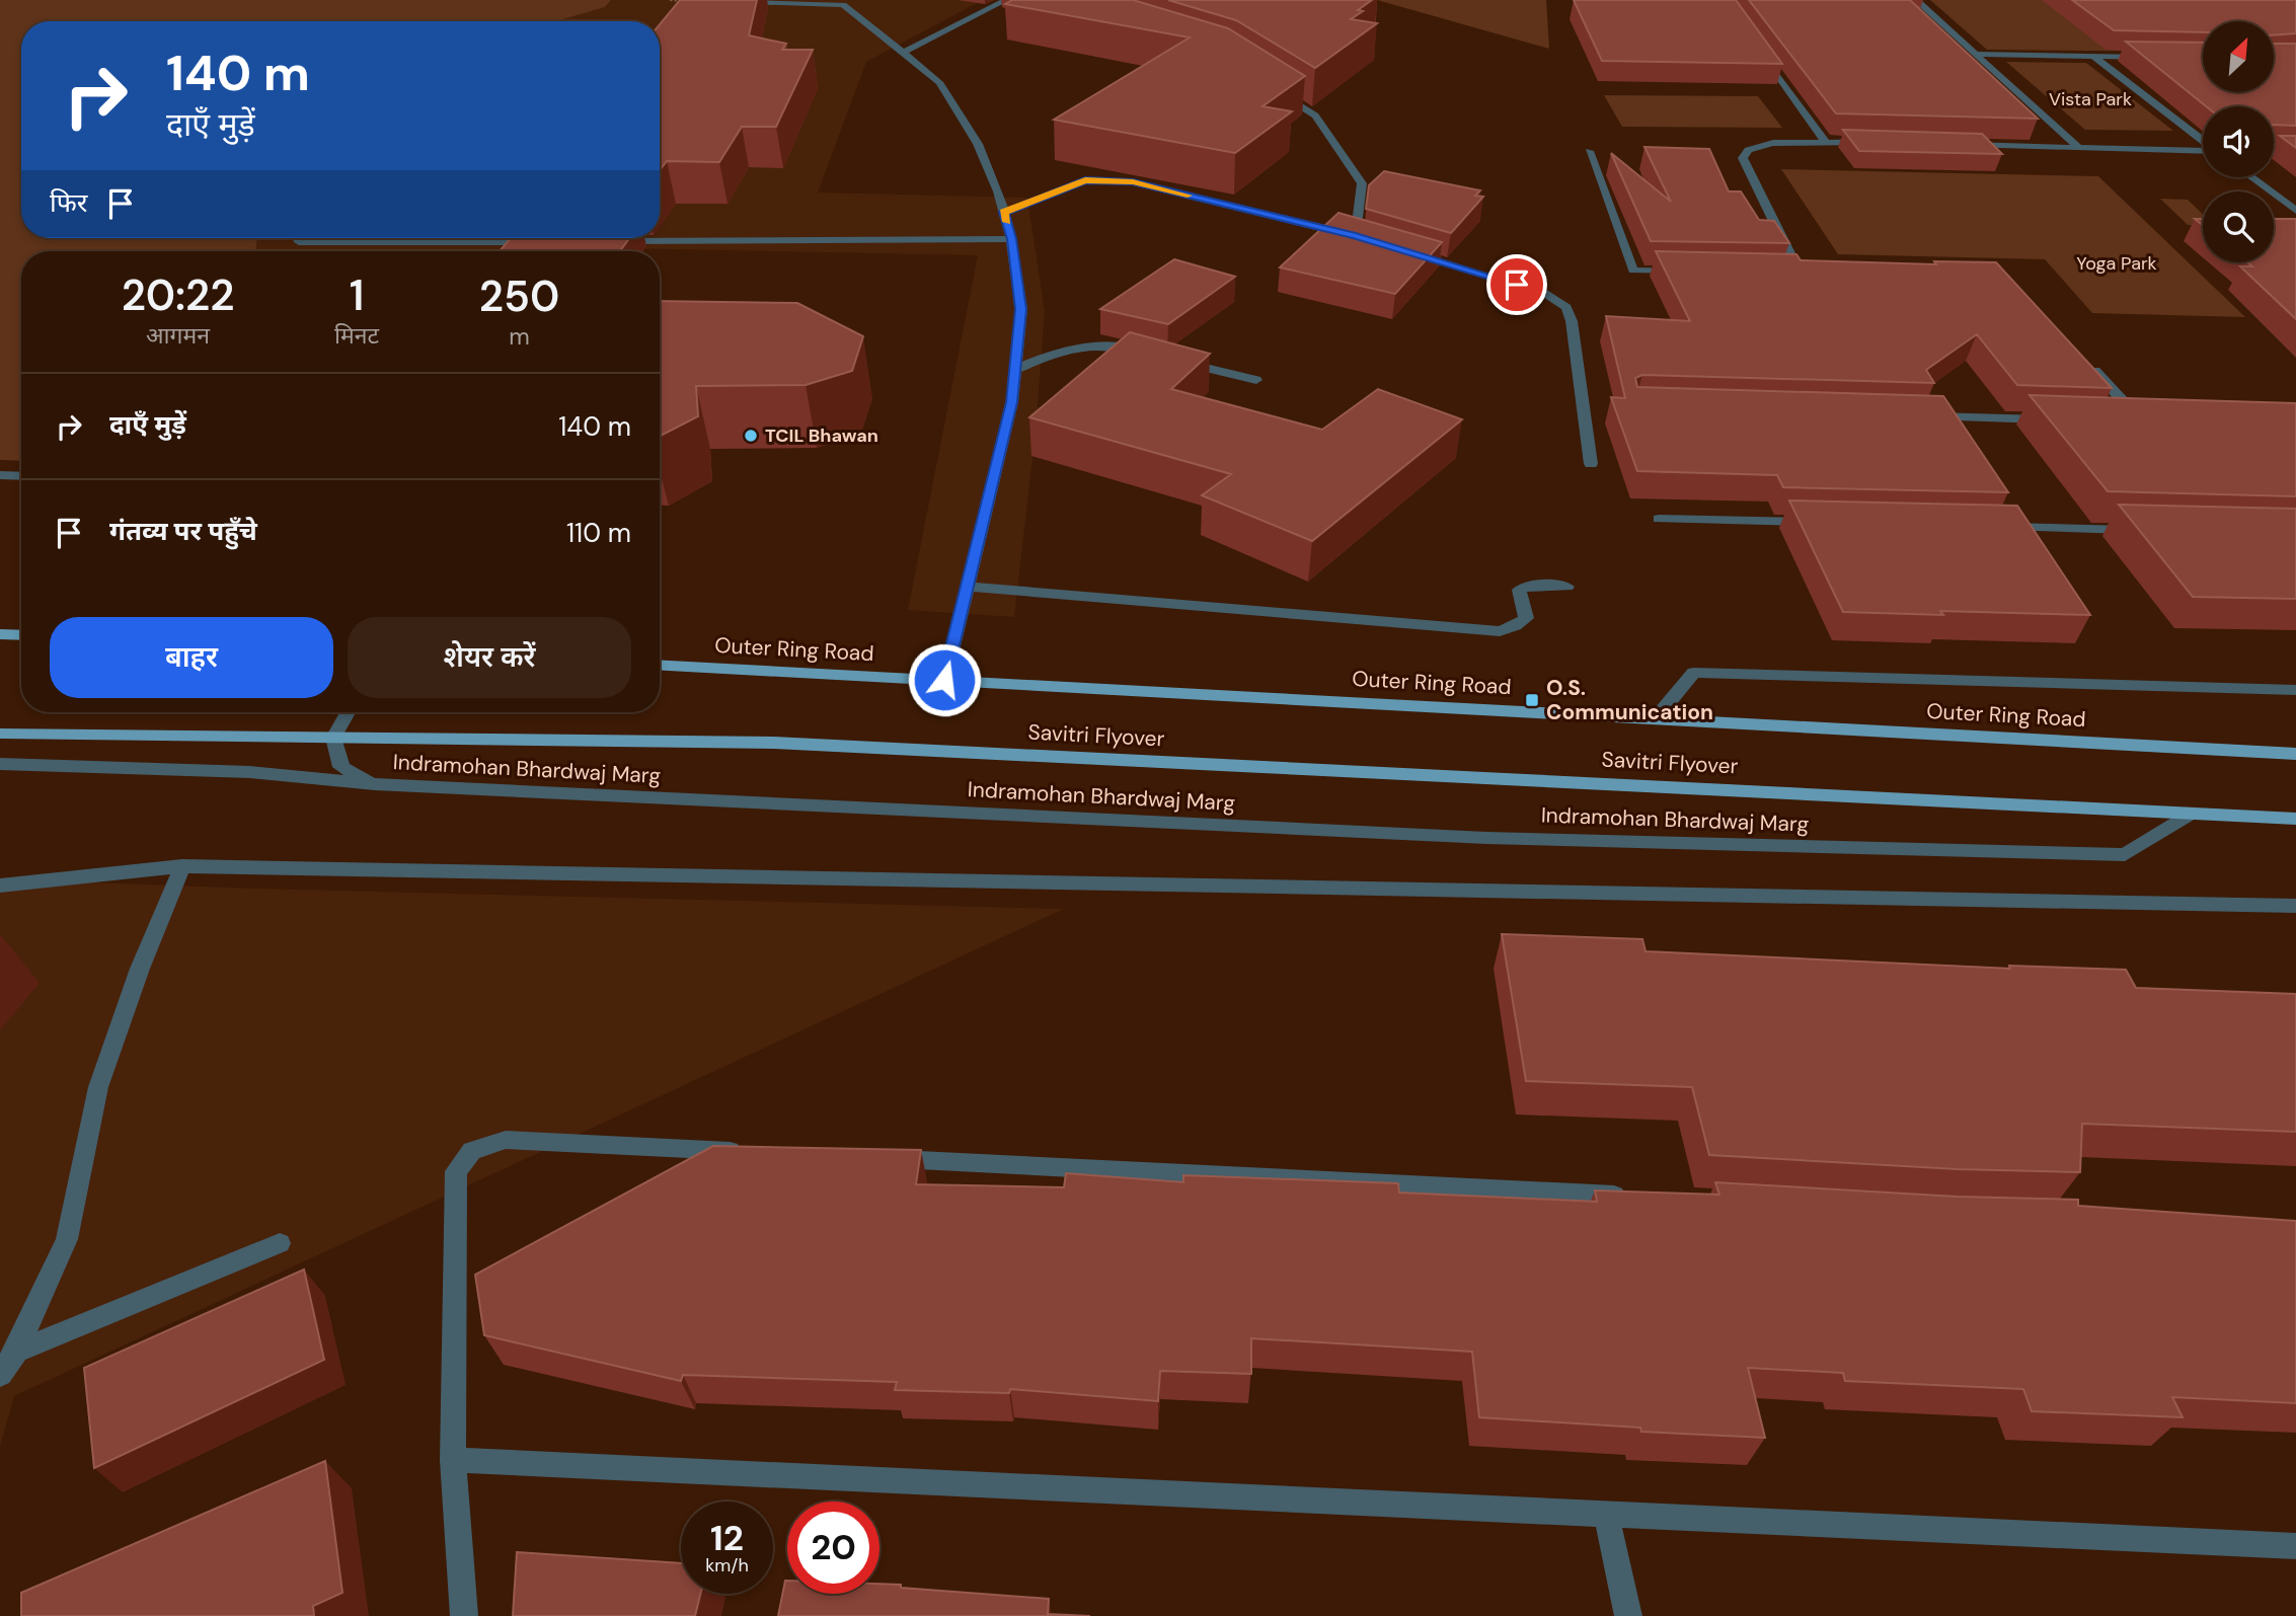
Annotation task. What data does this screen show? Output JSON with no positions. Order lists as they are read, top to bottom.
{
  "streets": {
    "main road": ["Outer Ring Road", "Savitri Flyover"],
    "street": ["Indramohan Bhardwaj Marg"]
  },
  "crossings": [
    ["Savitri Flyover", "Indramohan Bhardwaj Marg"]
  ],
  "parks": ["Vista Park", "Yoga Park"],
  "places": {
    "other": ["TCIL Bhawan"],
    "transit": ["O.S. Communication"]
  },
  "north": "top right",
  "page": {
    "turn": ["140 m", "दाएँ मुड़ें"],
    "then": "फिर",
    "eta": [
      "20:22",
      "आगमन",
      "1",
      "मिनट",
      "250",
      "m"
    ],
    "list": [
      {
        "name": "दाएँ मुड़ें",
        "value": "140 m"
      },
      {
        "name": "गंतव्य पर पहुँचे",
        "value": "110 m"
      }
    ],
    "buttons": ["बाहर", "शेयर करें"],
    "speed": "12 km/h",
    "limit": "20"
  }
}
